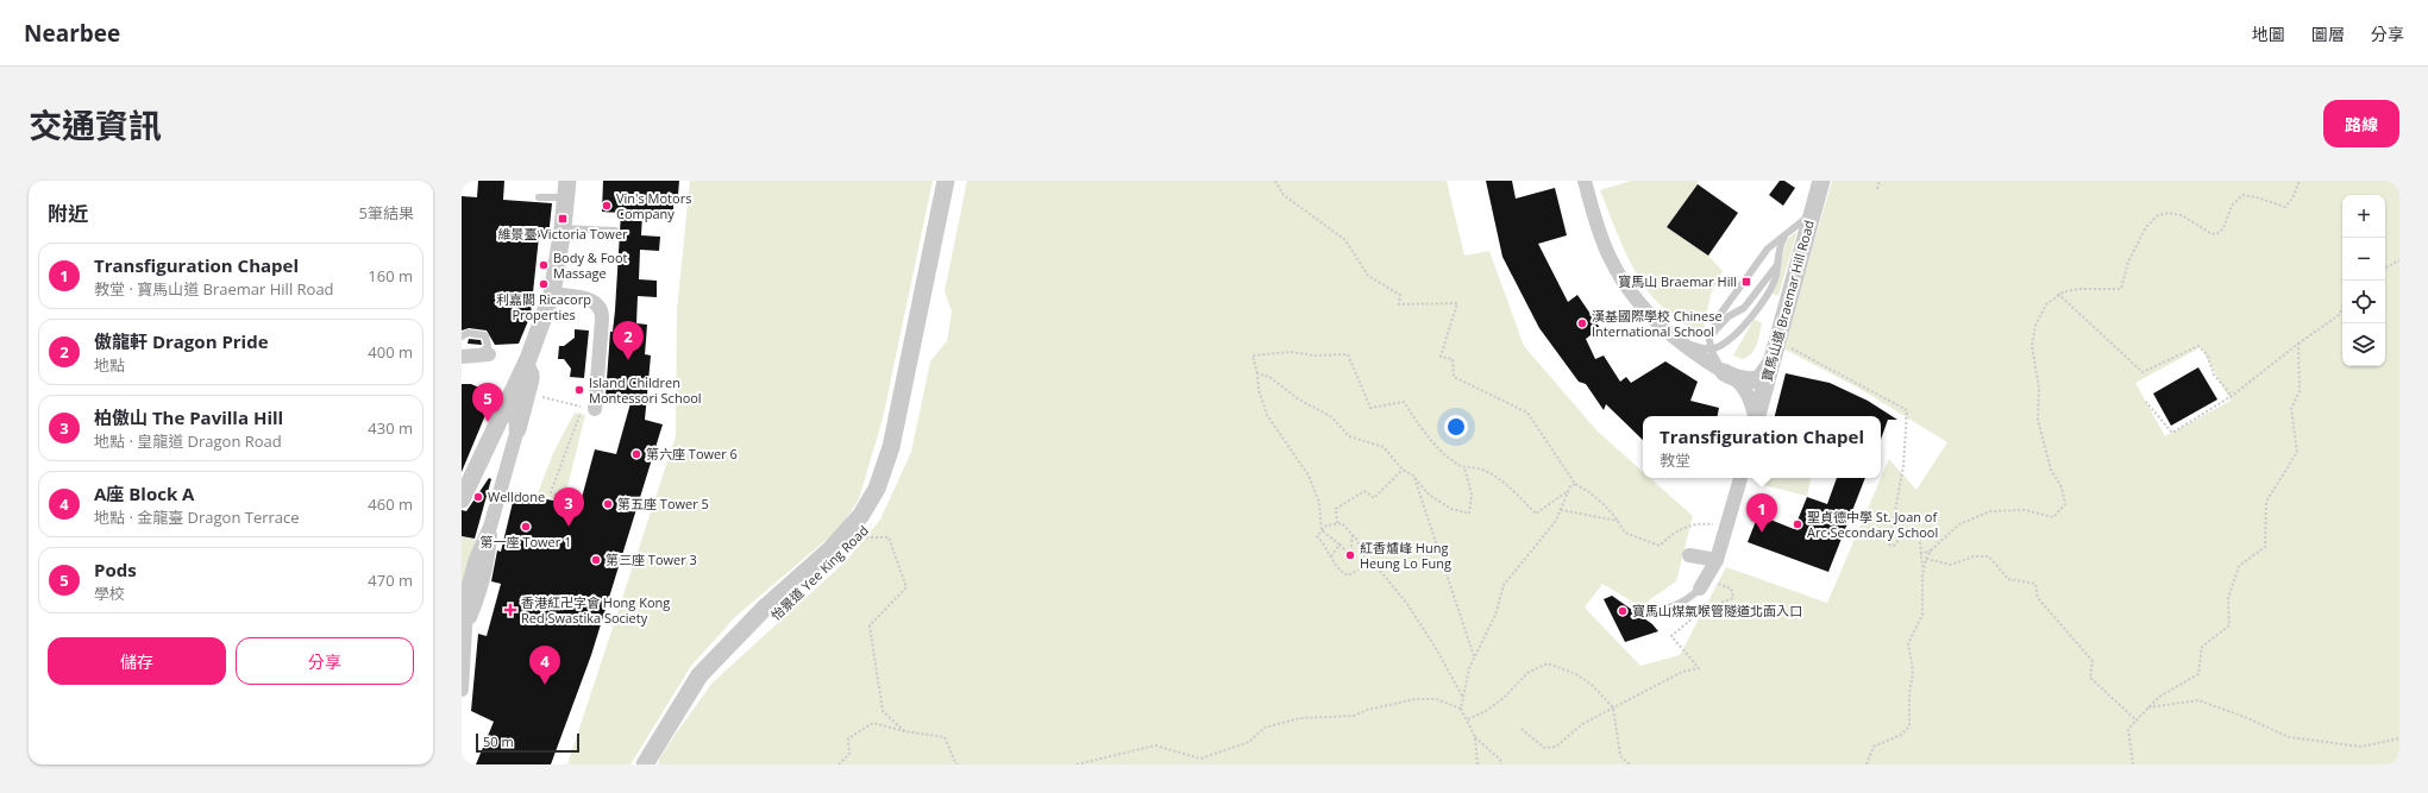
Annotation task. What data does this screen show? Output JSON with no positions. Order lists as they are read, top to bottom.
{
  "streets": {
    "street": ["寶馬山道 Braemar Hill Road", "怡景道 Yee King Road"]
  },
  "places": {
    "other": [
      "Vin's Motors Company",
      "Body & Foot Massage",
      "利嘉閣 Ricacorp Properties",
      "漢基國際學校 Chinese International School",
      "Island Children Montessori School",
      "第六座 Tower 6",
      "Welldone",
      "第五座 Tower 5",
      "聖貞德中學 St. Joan of Arc Secondary School",
      "第一座 Tower 1",
      "紅香爐峰 Hung Heung Lo Fung",
      "第三座 Tower 3",
      "寶馬山煤氣喉管隧道北面入口"
    ],
    "transit": ["維景臺 Victoria Tower", "寶馬山 Braemar Hill"],
    "health": ["香港紅卍字會 Hong Kong Red Swastika Society"]
  },
  "scale_bar": "50 m",
  "page": {
    "header": "Nearbee",
    "nav": ["地圖", "圖層", "分享"],
    "title": "交通資訊",
    "buttons": [
      "路線",
      ["儲存", "分享"]
    ],
    "heading": ["附近", "5筆結果"],
    "map_buttons": ["+", "−"],
    "list": [
      {
        "mark": "1",
        "name": "Transfiguration Chapel",
        "note": "教堂 · 寶馬山道 Braemar Hill Road",
        "value": "160 m"
      },
      {
        "mark": "2",
        "name": "傲龍軒 Dragon Pride",
        "note": "地點",
        "value": "400 m"
      },
      {
        "mark": "3",
        "name": "柏傲山 The Pavilla Hill",
        "note": "地點 · 皇龍道 Dragon Road",
        "value": "430 m"
      },
      {
        "mark": "4",
        "name": "A座 Block A",
        "note": "地點 · 金龍臺 Dragon Terrace",
        "value": "460 m"
      },
      {
        "mark": "5",
        "name": "Pods",
        "note": "學校",
        "value": "470 m"
      }
    ],
    "pins": [
      "2",
      "5",
      "3",
      "1",
      "4"
    ],
    "popup": ["Transfiguration Chapel", "教堂"],
    "scale": "50 m"
  }
}
